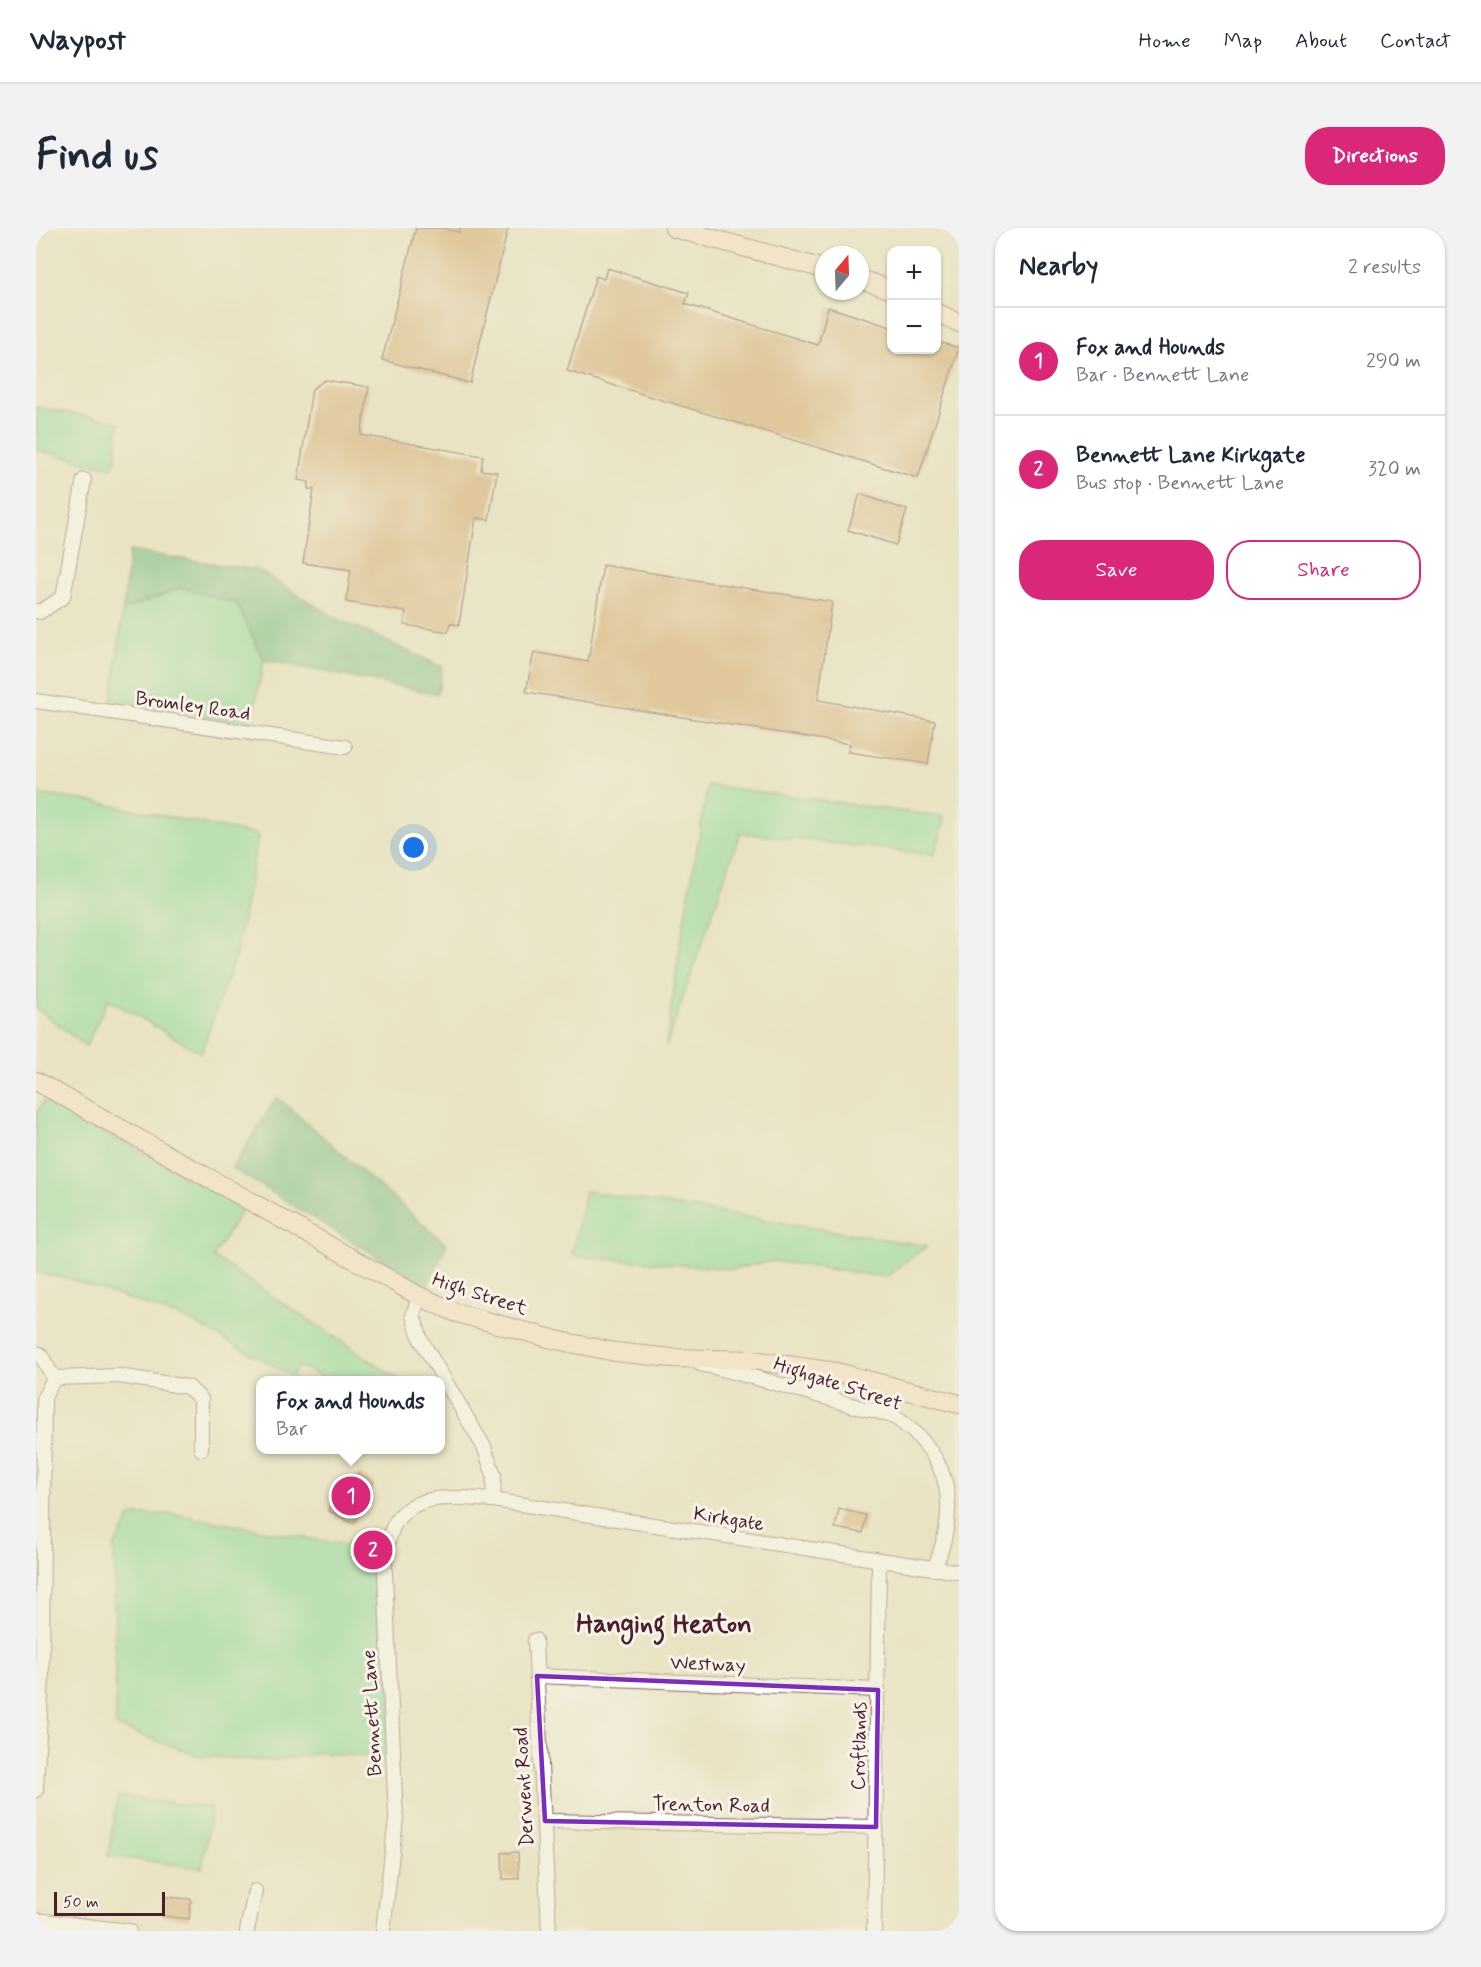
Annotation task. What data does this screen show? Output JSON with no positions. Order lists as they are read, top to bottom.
{
  "streets": {
    "street": [
      "Bromley Road",
      "High Street",
      "Highgate Street",
      "Kirkgate",
      "Westway",
      "Bennett Lane",
      "Croftlands",
      "Derwent Road",
      "Trenton Road"
    ]
  },
  "crossings": [
    ["High Street", "Highgate Street"],
    ["Highgate Street", "Kirkgate"],
    ["Kirkgate", "Bennett Lane"],
    ["Kirkgate", "Croftlands"],
    ["Westway", "Croftlands"],
    ["Westway", "Derwent Road"],
    ["Croftlands", "Trenton Road"],
    ["Derwent Road", "Trenton Road"]
  ],
  "districts": ["Hanging Heaton"],
  "scale_bar": "50 m",
  "north": "top",
  "page": {
    "header": "Waypost",
    "nav": [
      "Home",
      "Map",
      "About",
      "Contact"
    ],
    "buttons": [
      "Directions",
      ["Save", "Share"]
    ],
    "title": "Find us",
    "heading": ["Nearby", "2 results"],
    "map_buttons": ["+", "−"],
    "list": [
      {
        "mark": "1",
        "name": "Fox and Hounds",
        "note": "Bar · Bennett Lane",
        "value": "290 m"
      },
      {
        "mark": "2",
        "name": "Bennett Lane Kirkgate",
        "note": "Bus stop · Bennett Lane",
        "value": "320 m"
      }
    ],
    "popup": ["Fox and Hounds", "Bar"],
    "pins": ["1", "2"],
    "scale": "50 m"
  }
}
